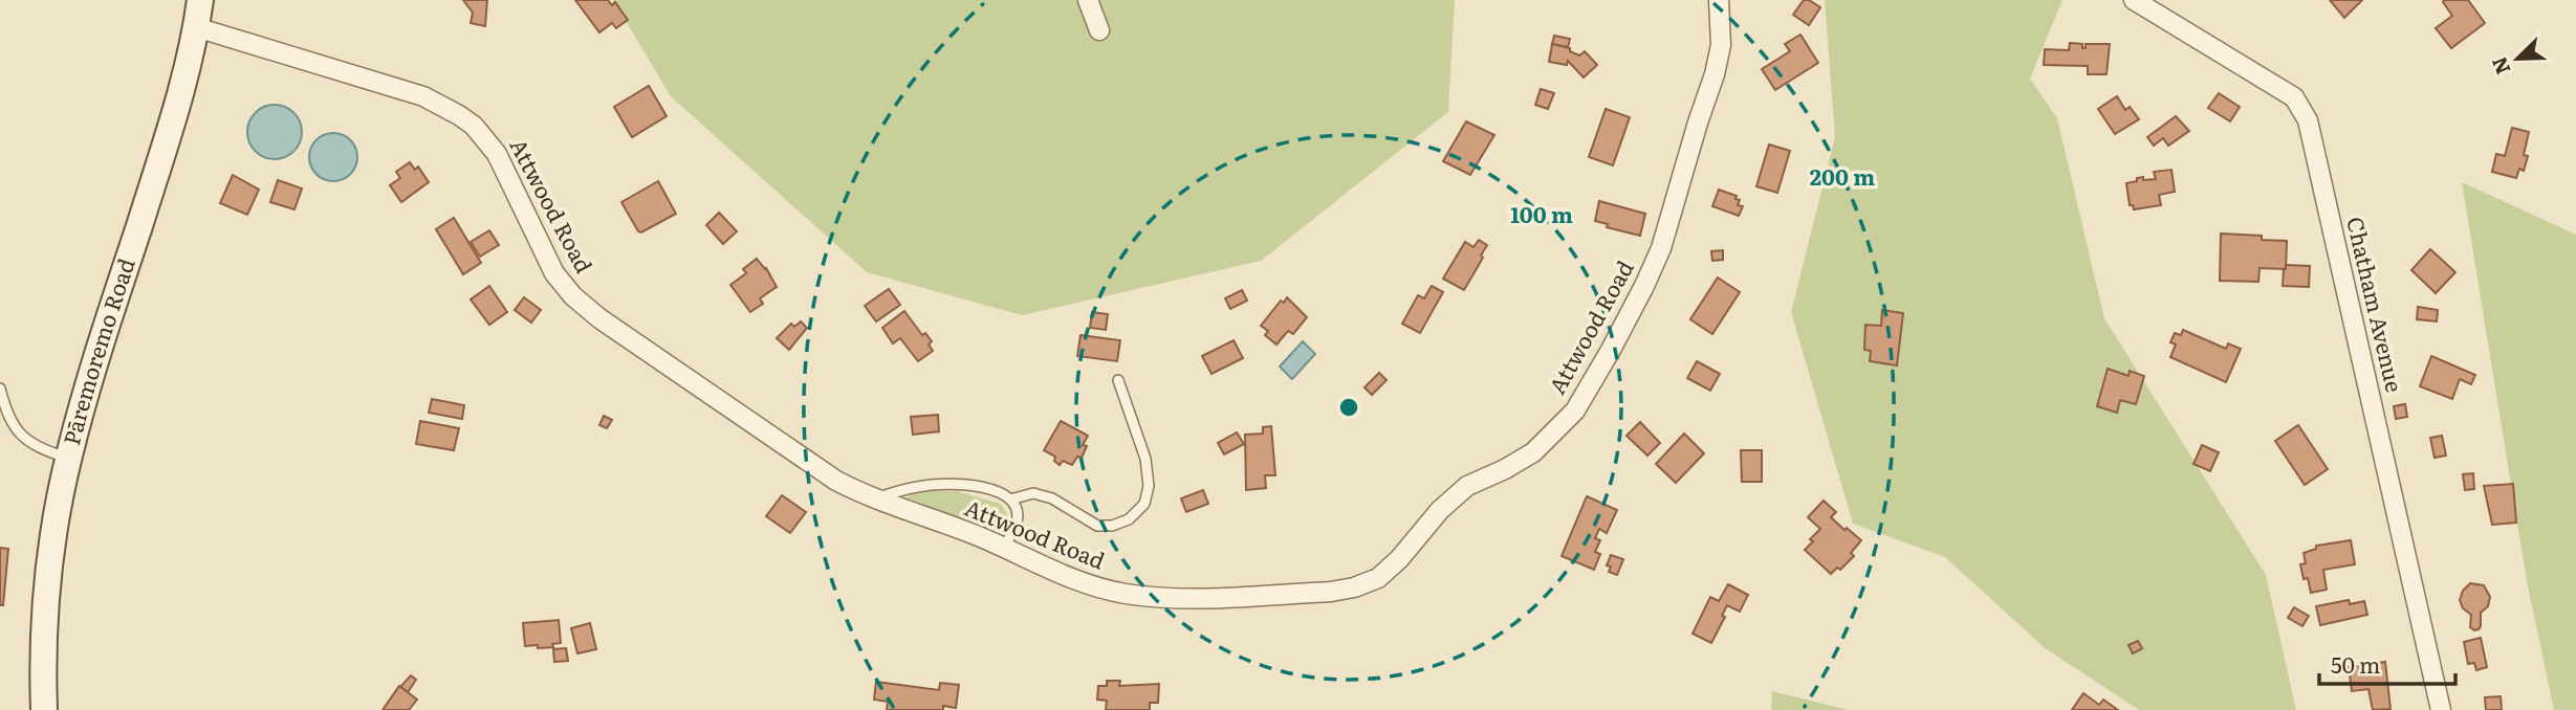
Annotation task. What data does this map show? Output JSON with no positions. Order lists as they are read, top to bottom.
{
  "streets": {
    "street": ["Attwood Road", "Chatham Avenue", "Pāremoremo Road"]
  },
  "crossings": [
    ["Attwood Road", "Pāremoremo Road"]
  ],
  "scale_bar": "50 m",
  "north": "bottom left",
  "rings": ["200 m", "100 m"]
}
